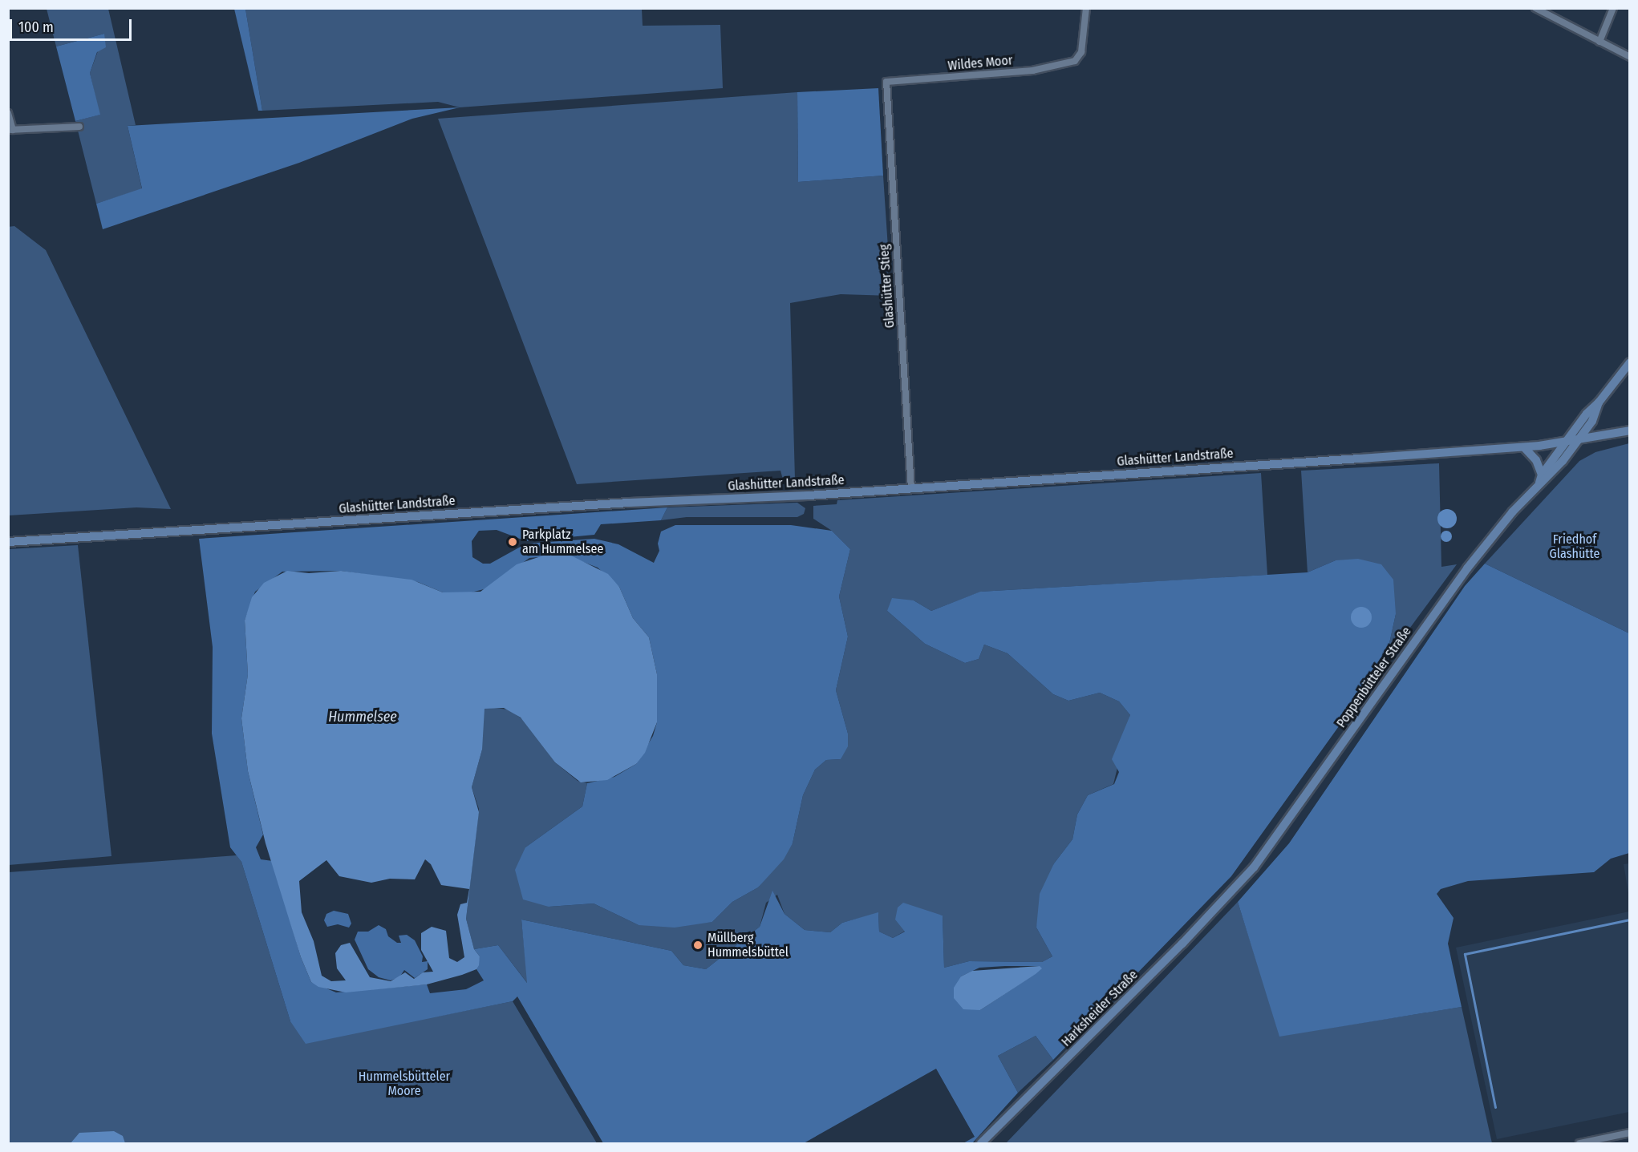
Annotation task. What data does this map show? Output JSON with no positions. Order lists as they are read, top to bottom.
{
  "streets": {
    "street": [
      "Wildes Moor",
      "Glashütter Stieg",
      "Glashütter Landstraße",
      "Poppenbütteler Straße",
      "Harksheider Straße"
    ]
  },
  "crossings": [
    ["Wildes Moor", "Glashütter Stieg"],
    ["Glashütter Stieg", "Glashütter Landstraße"],
    ["Glashütter Landstraße", "Poppenbütteler Straße"],
    ["Poppenbütteler Straße", "Harksheider Straße"]
  ],
  "water": ["Hummelsee"],
  "parks": ["Friedhof Glashütte", "Hummelsbütteler Moore"],
  "places": ["Parkplatz am Hummelsee", "Müllberg Hummelsbüttel"],
  "scale_bar": "100 m"
}
